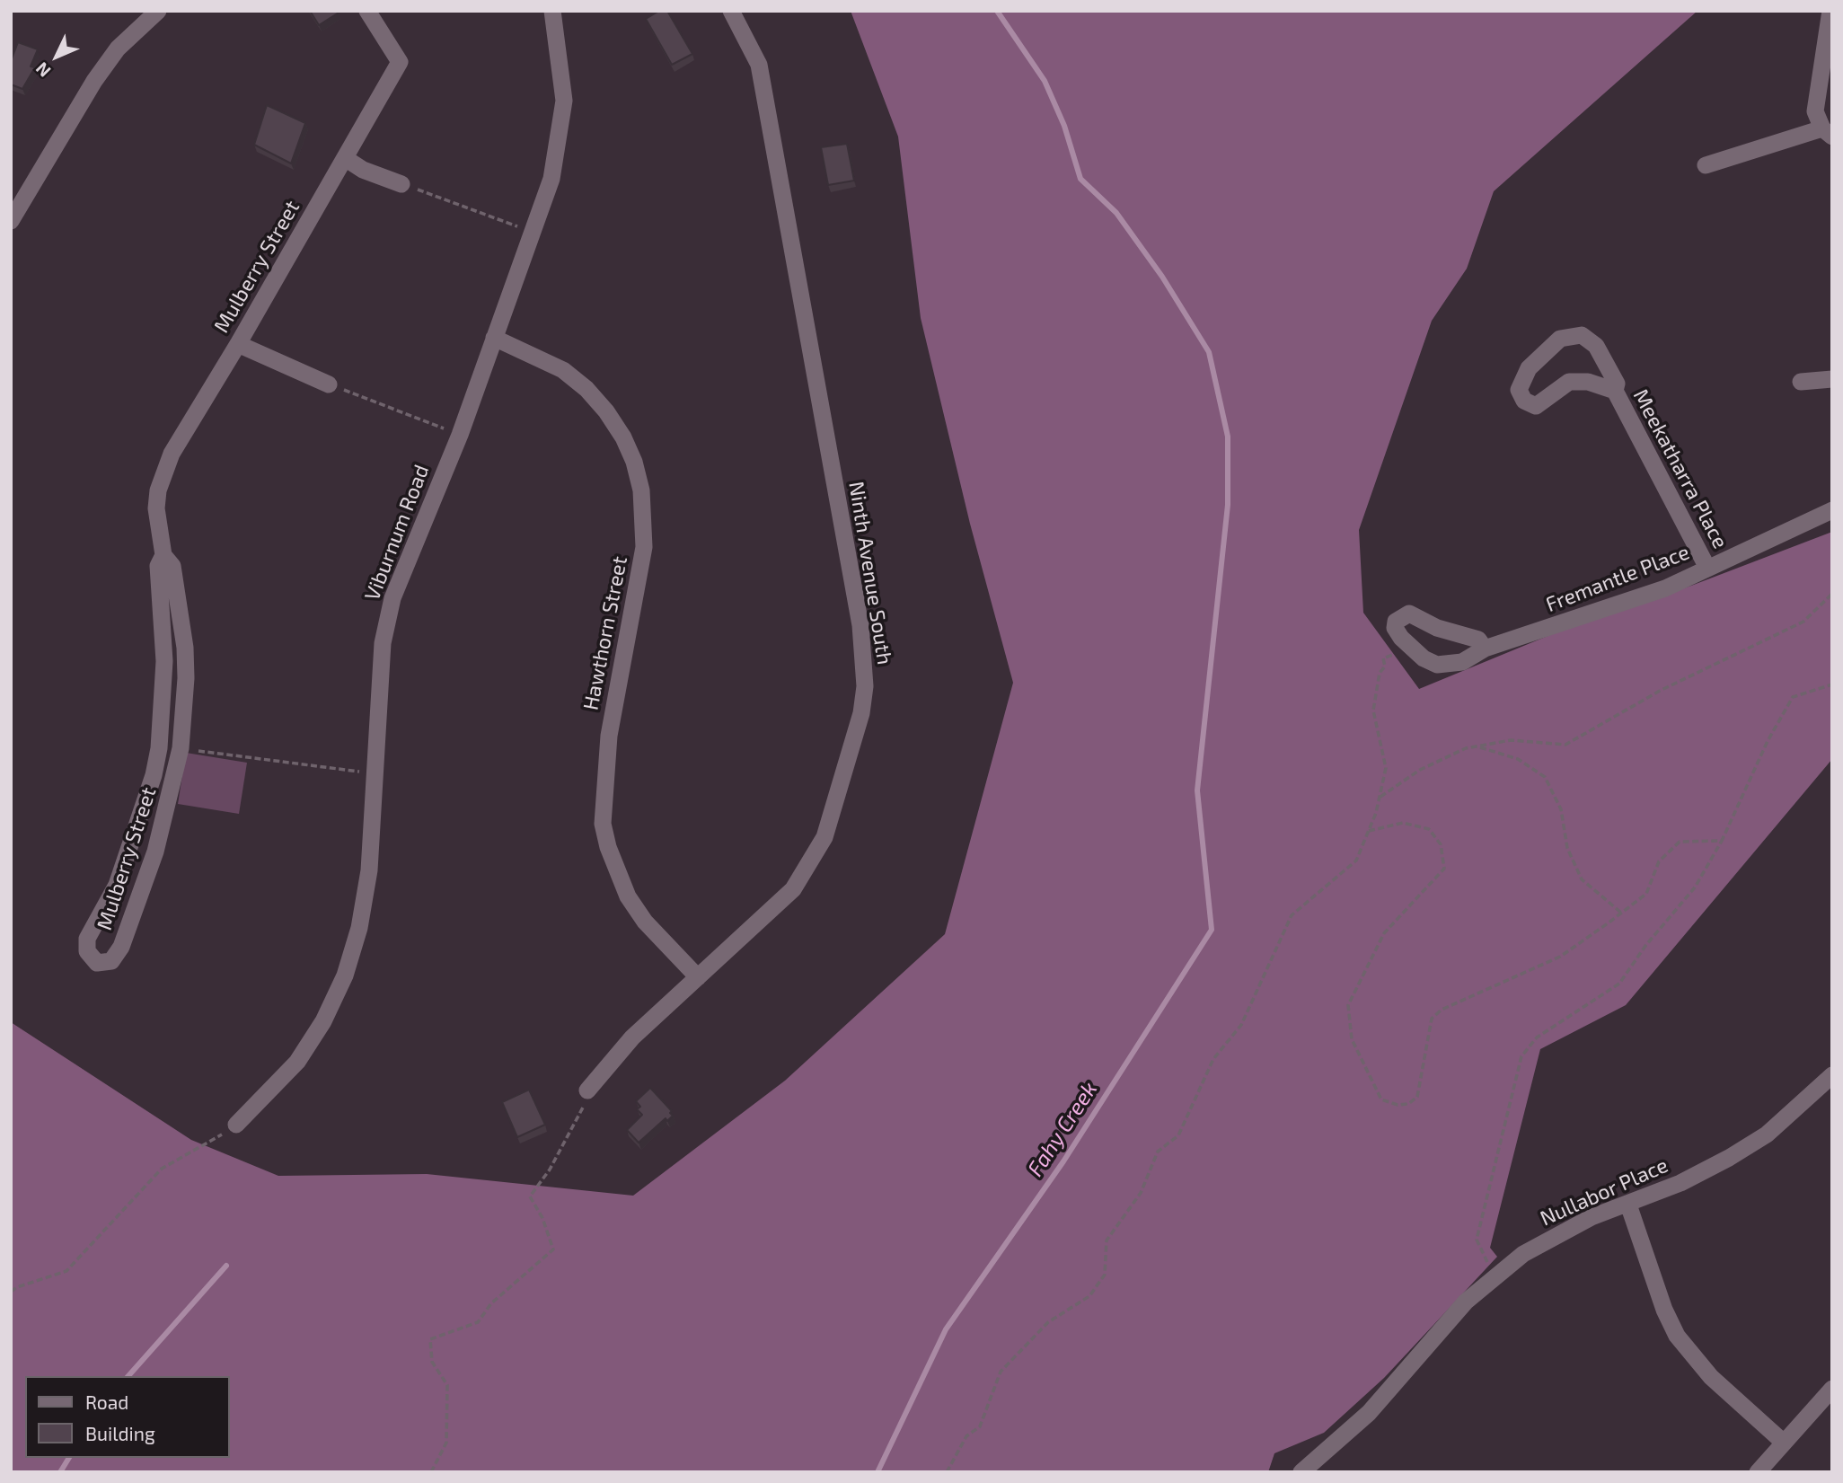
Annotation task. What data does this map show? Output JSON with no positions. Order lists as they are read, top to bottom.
{
  "streets": {
    "street": [
      "Mulberry Street",
      "Meekatharra Place",
      "Viburnum Road",
      "Ninth Avenue South",
      "Fremantle Place",
      "Hawthorn Street",
      "Nullabor Place"
    ]
  },
  "crossings": [
    ["Meekatharra Place", "Fremantle Place"],
    ["Viburnum Road", "Hawthorn Street"],
    ["Ninth Avenue South", "Hawthorn Street"]
  ],
  "water": ["Fahy Creek"],
  "legend": ["Road", "Building"],
  "north": "bottom left"
}
